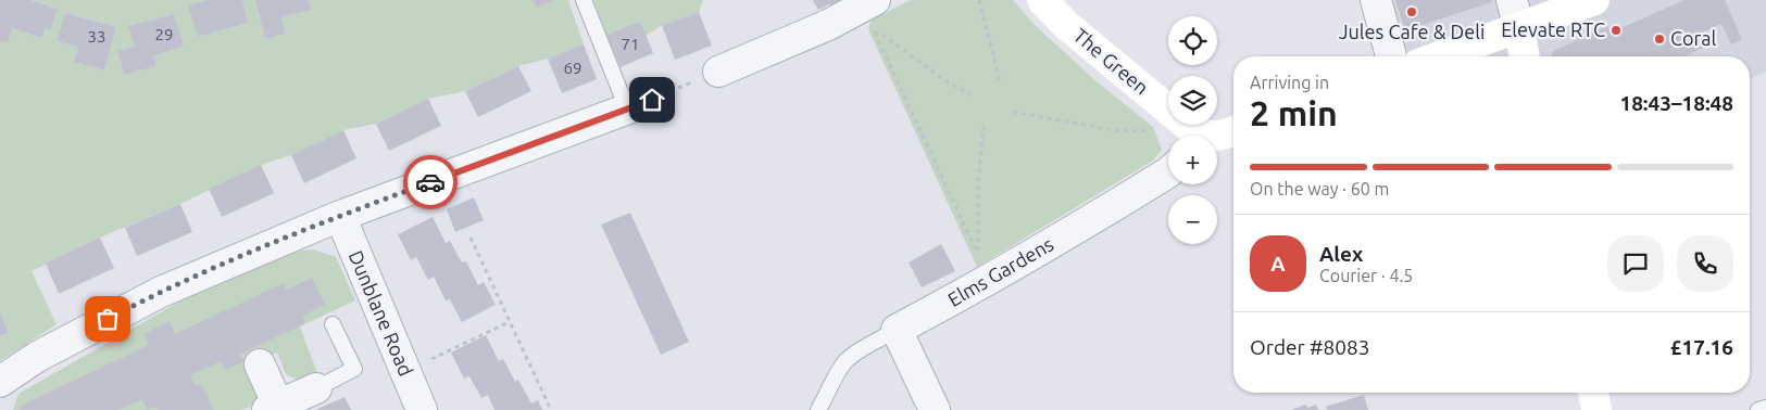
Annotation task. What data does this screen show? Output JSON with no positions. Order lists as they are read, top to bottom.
{
  "streets": {
    "street": ["The Green", "Elms Gardens", "Dunblane Road"]
  },
  "places": ["Jules Cafe & Deli", "Elevate RTC", "Coral"],
  "house_numbers": [
    "29",
    "33",
    "71",
    "69"
  ],
  "page": {
    "map_buttons": ["+", "−"],
    "heading": ["2 min", "Arriving in", "18:43–18:48"],
    "panel": [
      "Alex",
      "Courier · 4.5",
      "Order #8083",
      "£17.16"
    ],
    "bar": "On the way · 60 m",
    "round": "A"
  }
}
